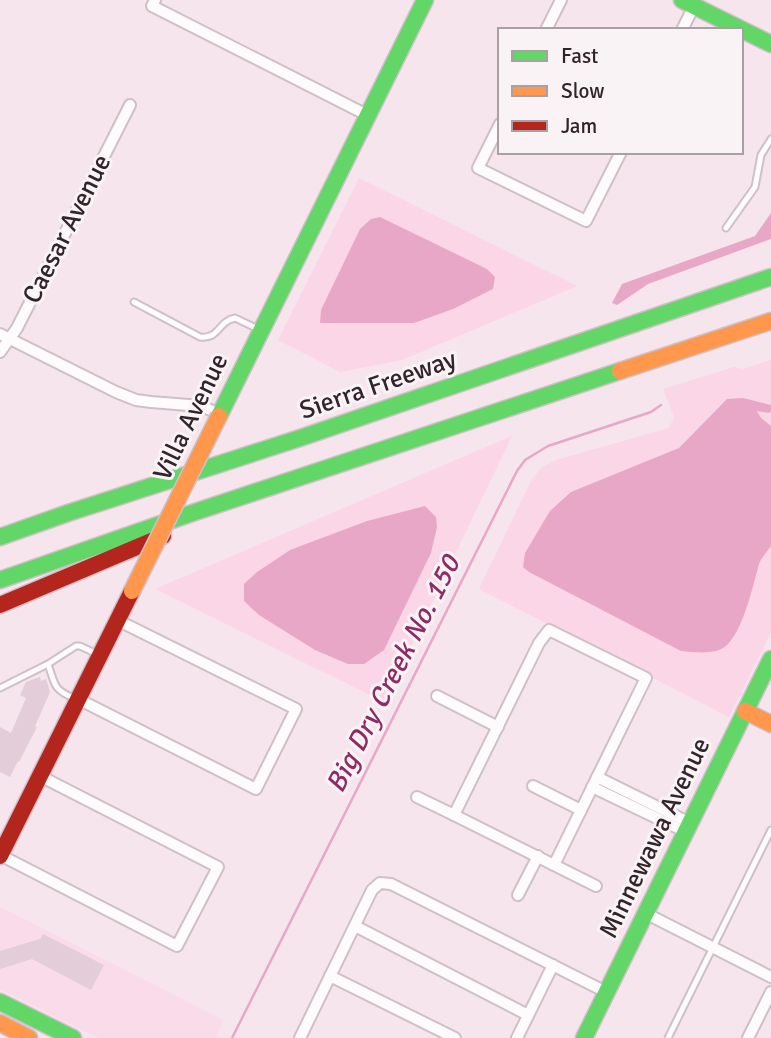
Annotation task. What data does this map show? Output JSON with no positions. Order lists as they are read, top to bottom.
{
  "streets": {
    "main road": ["Sierra Freeway", "Villa Avenue", "Minnewawa Avenue"],
    "street": ["Caesar Avenue"]
  },
  "water": ["Big Dry Creek No. 150"],
  "legend": ["Fast", "Slow", "Jam"]
}
